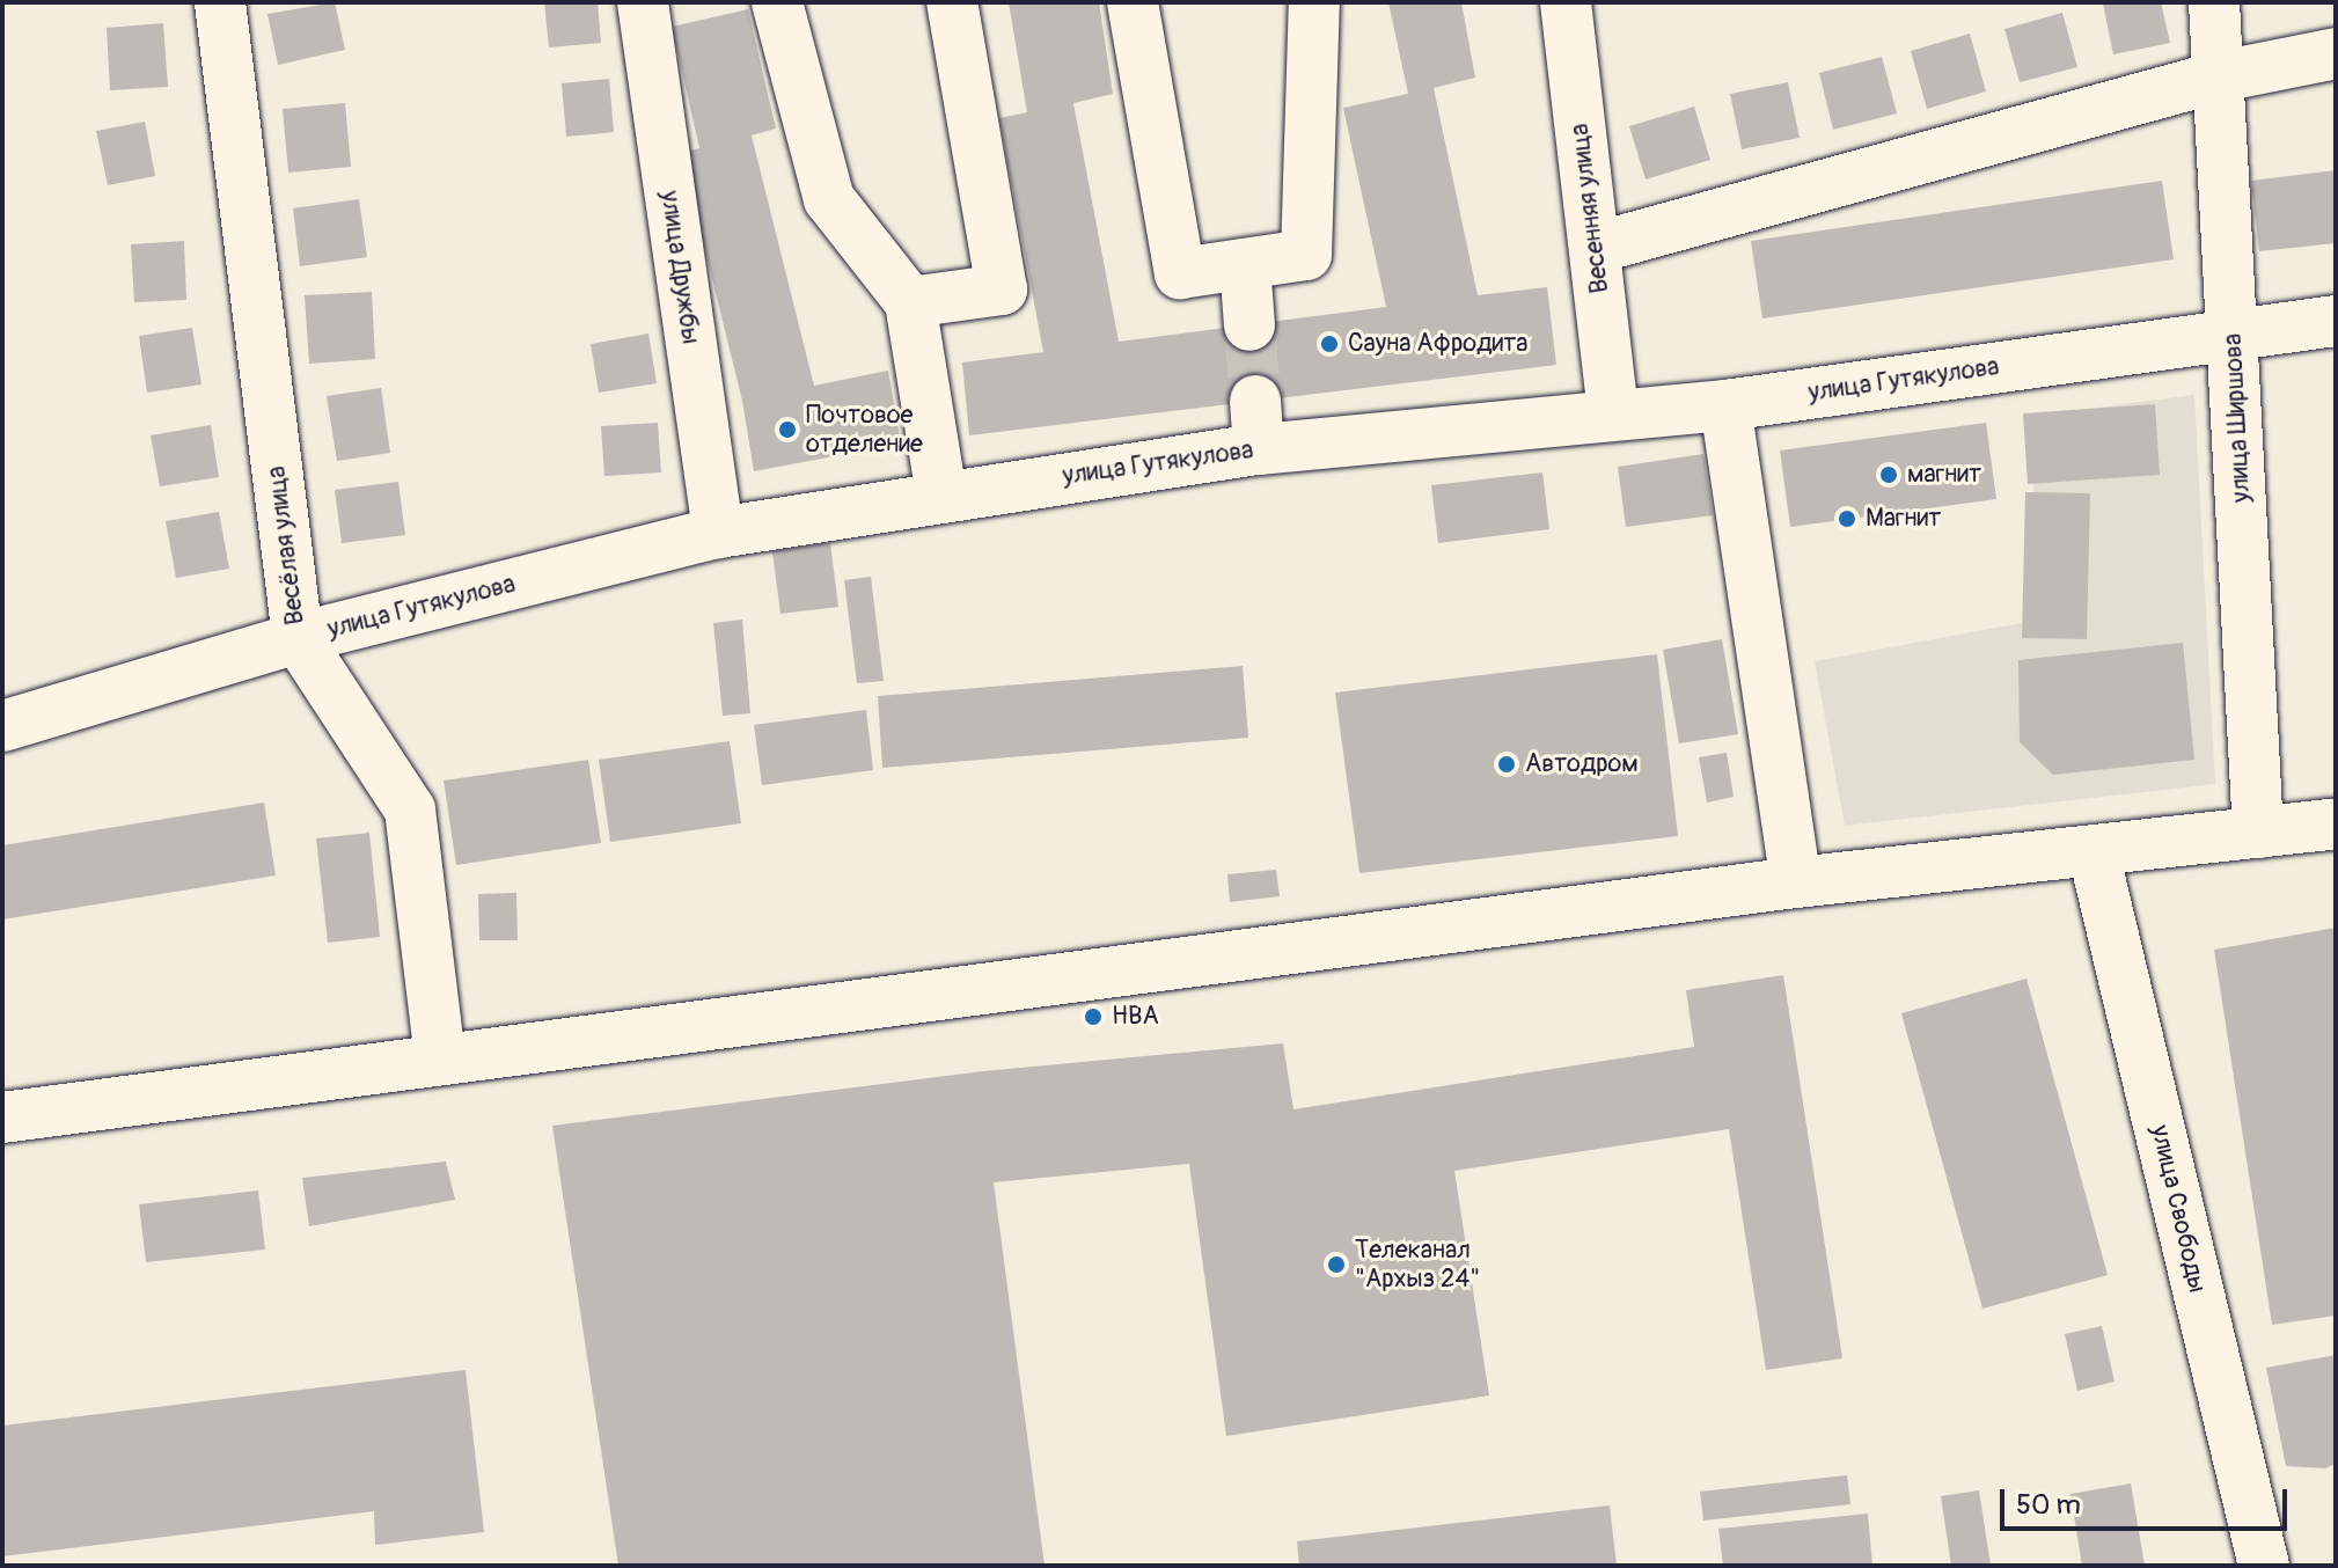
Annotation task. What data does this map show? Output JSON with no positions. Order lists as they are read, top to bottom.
{
  "streets": {
    "street": [
      "Весенняя улица",
      "улица Дружбы",
      "улица Гутякулова",
      "улица Ширшова",
      "Весёлая улица",
      "улица Свободы"
    ]
  },
  "crossings": [
    ["Весенняя улица", "улица Гутякулова"],
    ["улица Дружбы", "улица Гутякулова"],
    ["улица Гутякулова", "улица Ширшова"],
    ["улица Гутякулова", "Весёлая улица"]
  ],
  "places": [
    "Сауна Афродита",
    "Почтовое отделение",
    "магнит",
    "Магнит",
    "Автодром",
    "НВА",
    "Телеканал \"Архыз 24\""
  ],
  "scale_bar": "50 m"
}
